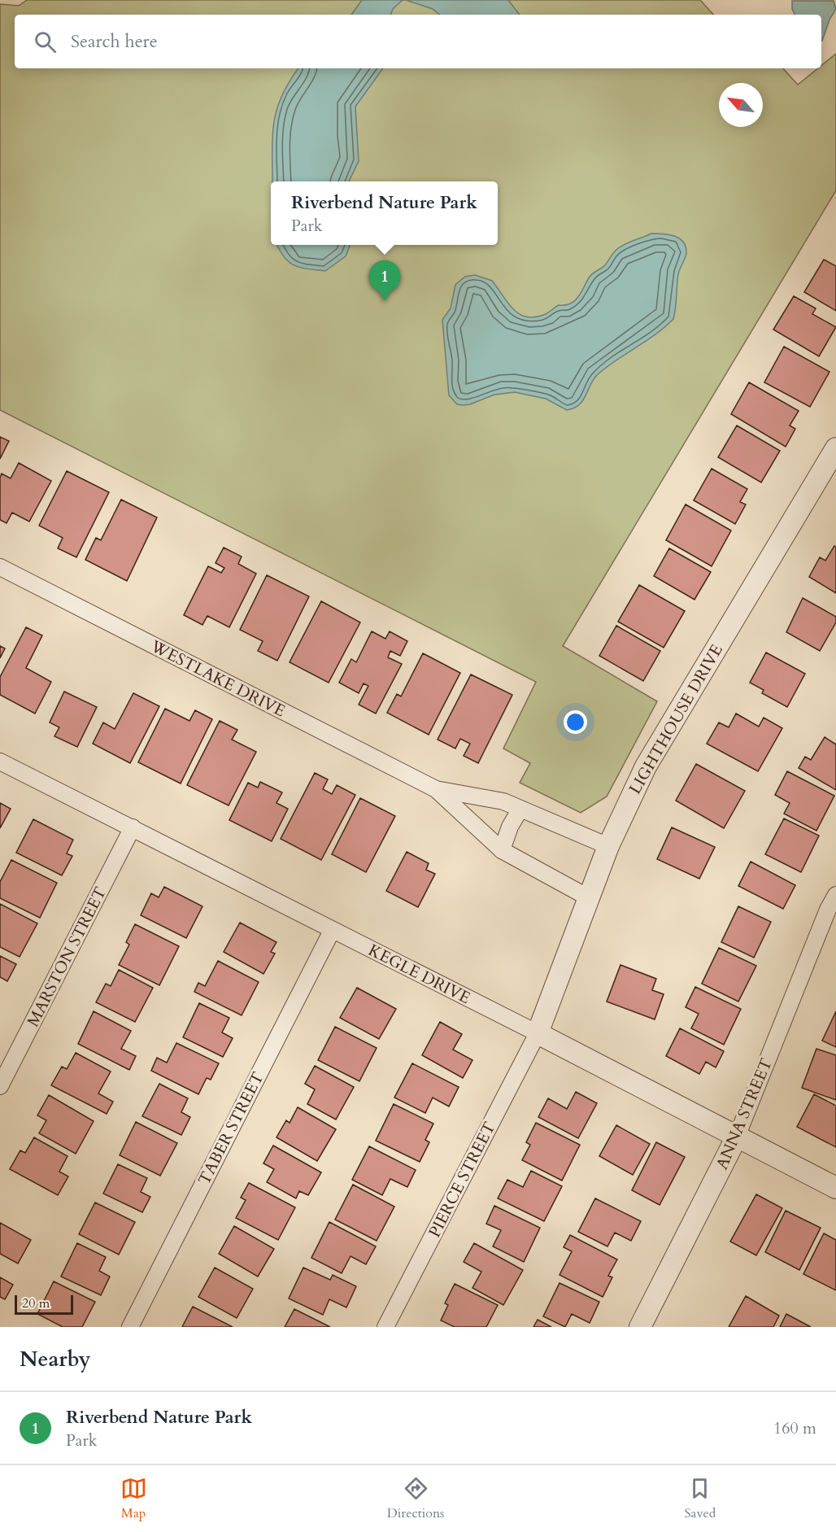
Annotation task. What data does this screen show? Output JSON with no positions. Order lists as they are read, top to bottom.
{
  "streets": {
    "street": [
      "WESTLAKE DRIVE",
      "LIGHTHOUSE DRIVE",
      "MARSTON STREET",
      "KEGLE DRIVE",
      "ANNA STREET",
      "TABER STREET",
      "PIERCE STREET"
    ]
  },
  "crossings": [
    ["WESTLAKE DRIVE", "LIGHTHOUSE DRIVE"],
    ["LIGHTHOUSE DRIVE", "KEGLE DRIVE"],
    ["LIGHTHOUSE DRIVE", "PIERCE STREET"],
    ["MARSTON STREET", "KEGLE DRIVE"],
    ["KEGLE DRIVE", "ANNA STREET"],
    ["KEGLE DRIVE", "TABER STREET"],
    ["KEGLE DRIVE", "PIERCE STREET"]
  ],
  "scale_bar": "20 m",
  "north": "top left",
  "page": {
    "search": "Search here",
    "popup": ["Riverbend Nature Park", "Park"],
    "pins": "1",
    "scale": "20 m",
    "heading": "Nearby",
    "list": [
      {
        "mark": "1",
        "name": "Riverbend Nature Park",
        "note": "Park",
        "value": "160 m"
      }
    ],
    "nav": ["Map", "Directions", "Saved"]
  }
}
